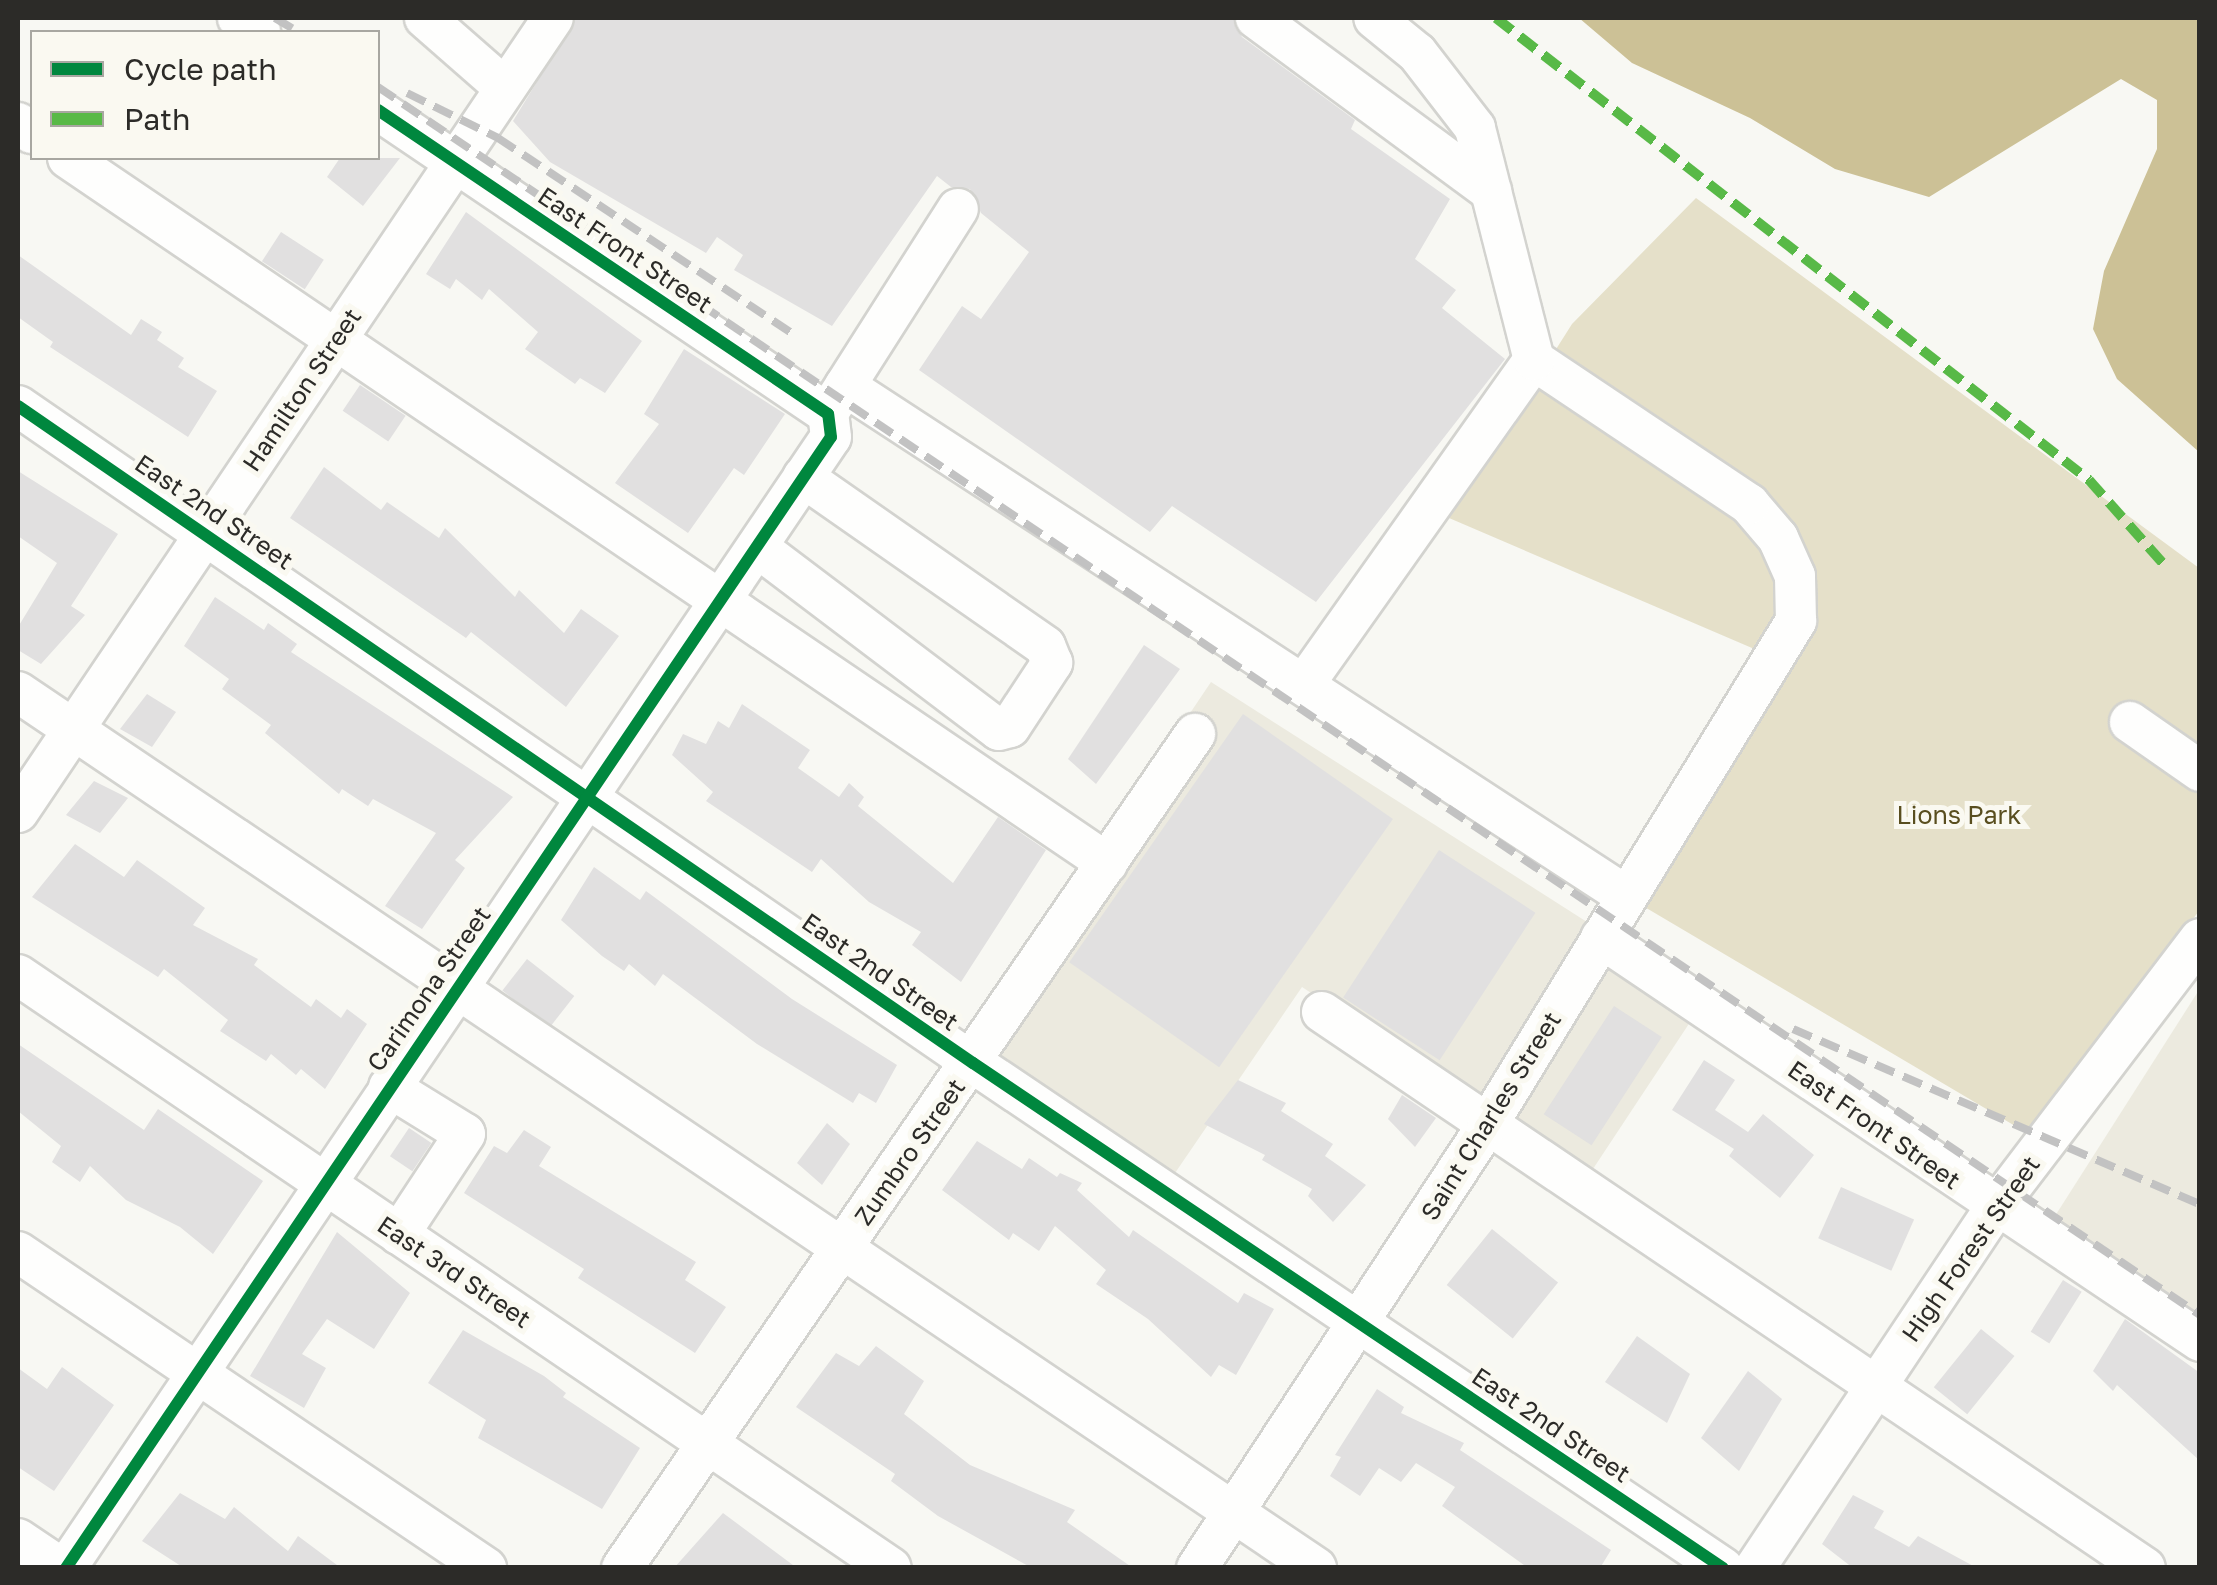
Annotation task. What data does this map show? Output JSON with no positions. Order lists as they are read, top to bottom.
{
  "streets": {
    "street": [
      "East Front Street",
      "Hamilton Street",
      "East 2nd Street",
      "Carimona Street",
      "Saint Charles Street",
      "Zumbro Street",
      "High Forest Street",
      "East 3rd Street"
    ]
  },
  "crossings": [
    ["East Front Street", "Hamilton Street"],
    ["East Front Street", "Carimona Street"],
    ["East Front Street", "Saint Charles Street"],
    ["East Front Street", "High Forest Street"],
    ["Hamilton Street", "East 2nd Street"],
    ["East 2nd Street", "Carimona Street"],
    ["East 2nd Street", "Saint Charles Street"],
    ["East 2nd Street", "Zumbro Street"],
    ["Carimona Street", "East 3rd Street"],
    ["Zumbro Street", "East 3rd Street"]
  ],
  "parks": ["Lions Park"],
  "legend": ["Cycle path", "Path"]
}
